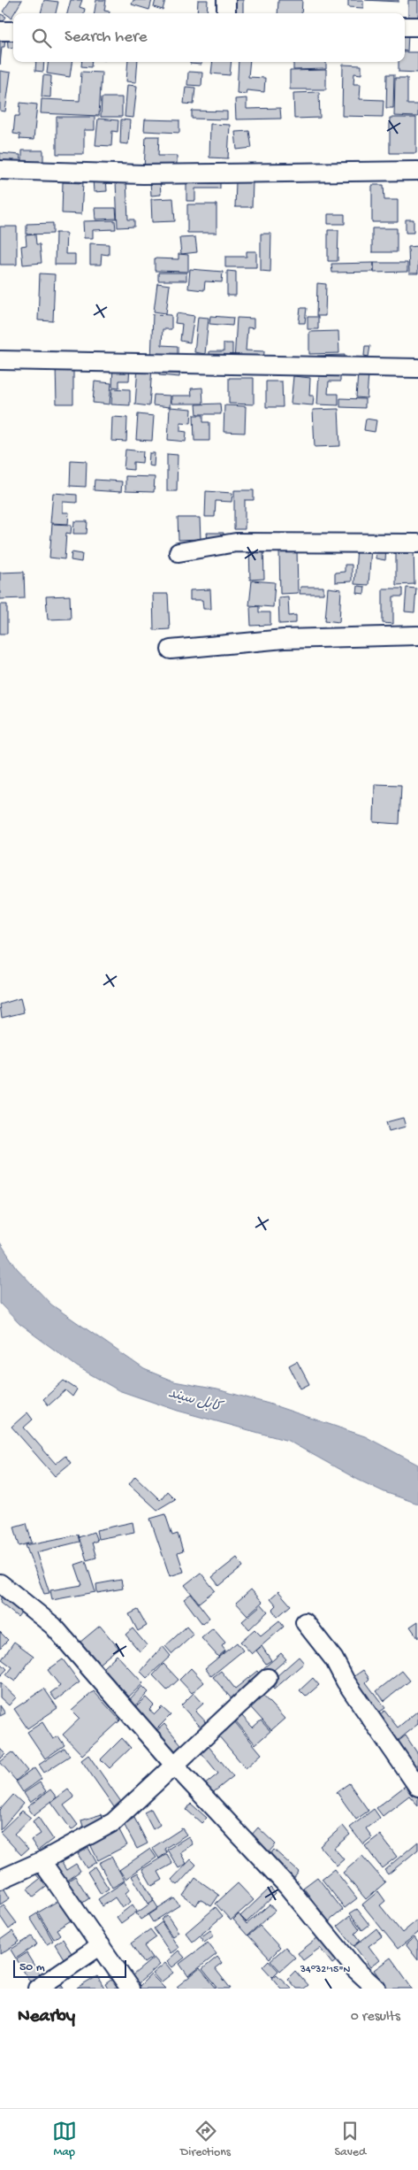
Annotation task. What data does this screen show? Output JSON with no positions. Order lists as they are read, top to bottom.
{
  "water": ["کابل سيند"],
  "scale_bar": "50 m",
  "page": {
    "search": "Search here",
    "scale": "50 m",
    "heading": ["Nearby", "0 results"],
    "nav": ["Map", "Directions", "Saved"]
  },
  "coordinates": ["34°32'15\"N"]
}
